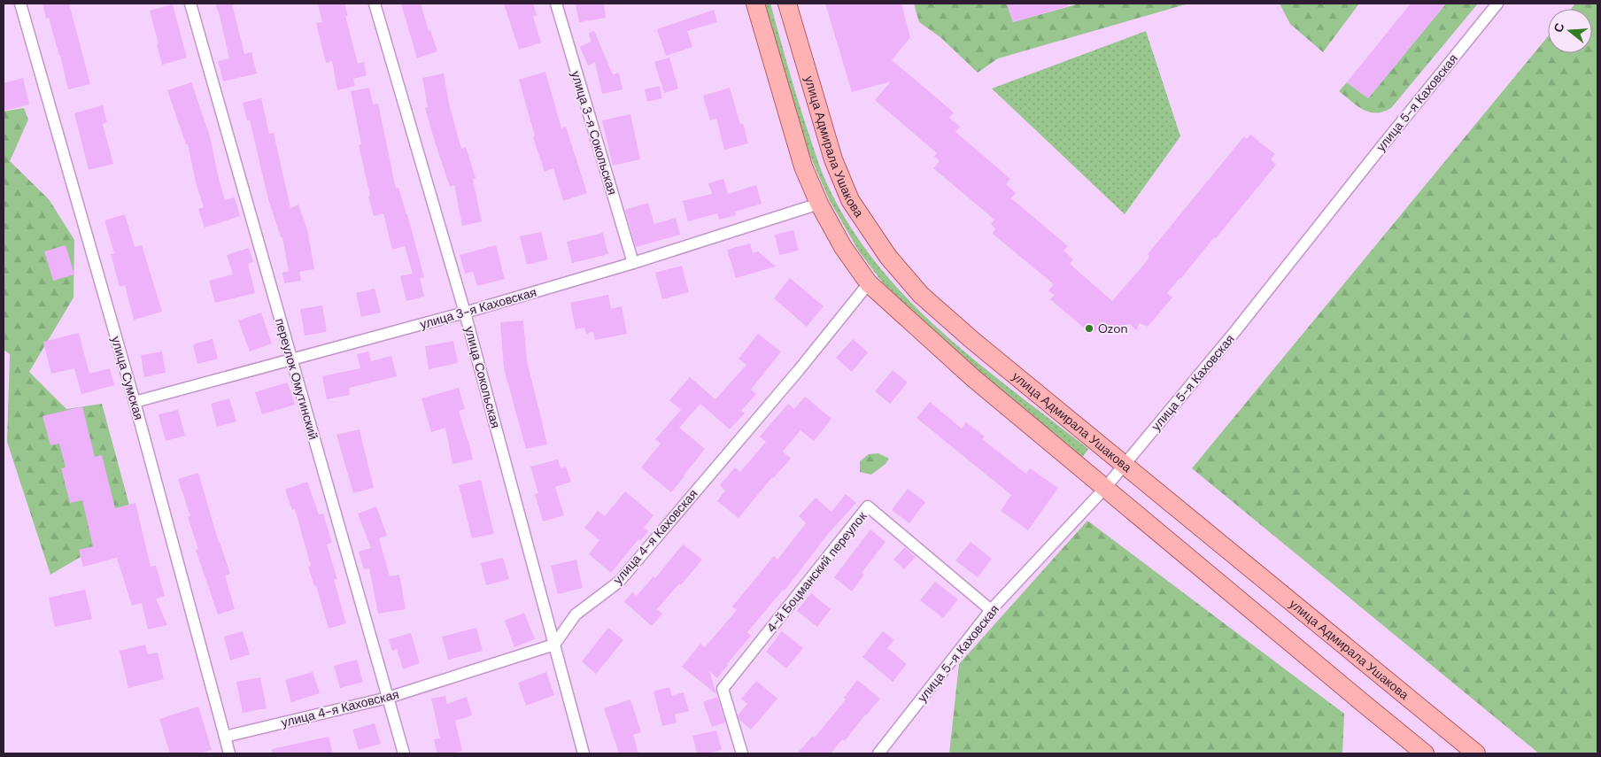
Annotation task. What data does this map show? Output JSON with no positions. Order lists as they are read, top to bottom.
{
  "streets": {
    "main road": ["улица Адмирала Ушакова"],
    "street": [
      "улица 5-я Каховская",
      "улица 3-я Сокольская",
      "улица 3-я Каховская",
      "улица Сокольская",
      "улица Сумская",
      "переулок Омутинский",
      "улица 4-я Каховская",
      "4-й Боцманский переулок"
    ]
  },
  "crossings": [
    ["улица 5-я Каховская", "улица Адмирала Ушакова"],
    ["улица 5-я Каховская", "4-й Боцманский переулок"],
    ["улица 3-я Сокольская", "улица 3-я Каховская"],
    ["улица 3-я Каховская", "улица Сокольская"],
    ["улица 3-я Каховская", "улица Сумская"],
    ["улица 3-я Каховская", "переулок Омутинский"],
    ["улица Сокольская", "улица 4-я Каховская"],
    ["улица Сумская", "улица 4-я Каховская"],
    ["переулок Омутинский", "улица 4-я Каховская"]
  ],
  "places": ["Ozon"],
  "north": "left"
}
